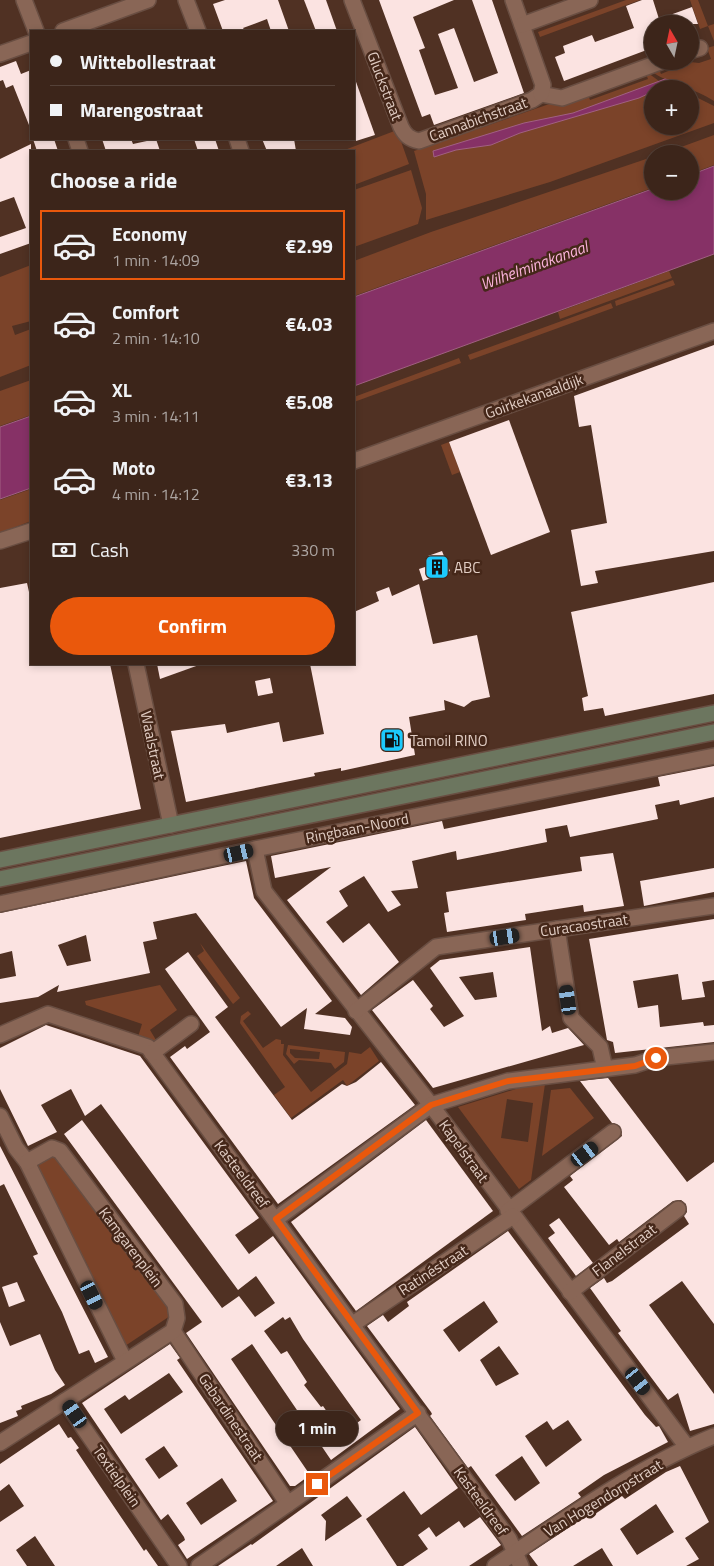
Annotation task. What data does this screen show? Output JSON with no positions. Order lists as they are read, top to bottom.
{
  "streets": {
    "main road": ["Ringbaan-Noord"],
    "street": [
      "Gluckstraat",
      "Cannabichstraat",
      "Goirkekanaaldijk",
      "Waalstraat",
      "Curacaostraat",
      "Kapelstraat",
      "Kasteeldreef",
      "Kamgarenplein",
      "Flanelstraat",
      "Ratinéstraat",
      "Gabardinestraat",
      "Textielplein",
      "Van Hogendorpstraat"
    ]
  },
  "crossings": [
    ["Gluckstraat", "Cannabichstraat"],
    ["Ringbaan-Noord", "Kapelstraat"],
    ["Curacaostraat", "Kapelstraat"],
    ["Kapelstraat", "Flanelstraat"],
    ["Kapelstraat", "Ratinéstraat"],
    ["Kapelstraat", "Van Hogendorpstraat"],
    ["Kasteeldreef", "Ratinéstraat"],
    ["Kasteeldreef", "Van Hogendorpstraat"],
    ["Kamgarenplein", "Gabardinestraat"]
  ],
  "water": ["Wilhelminakanaal"],
  "places": {
    "building": ["ABC"],
    "fuel station": ["Tamoil RINO"]
  },
  "north": "top",
  "page": {
    "map_buttons": ["+", "−"],
    "banner": ["Wittebollestraat", "Marengostraat"],
    "heading": "Choose a ride",
    "list": [
      {
        "name": "Economy",
        "note": "1 min · 14:09",
        "value": "€2.99"
      },
      {
        "name": "Comfort",
        "note": "2 min · 14:10",
        "value": "€4.03"
      },
      {
        "name": "XL",
        "note": "3 min · 14:11",
        "value": "€5.08"
      },
      {
        "name": "Moto",
        "note": "4 min · 14:12",
        "value": "€3.13"
      }
    ],
    "pay": ["Cash", "330 m"],
    "buttons": "Confirm",
    "bubble": "1 min"
  }
}
